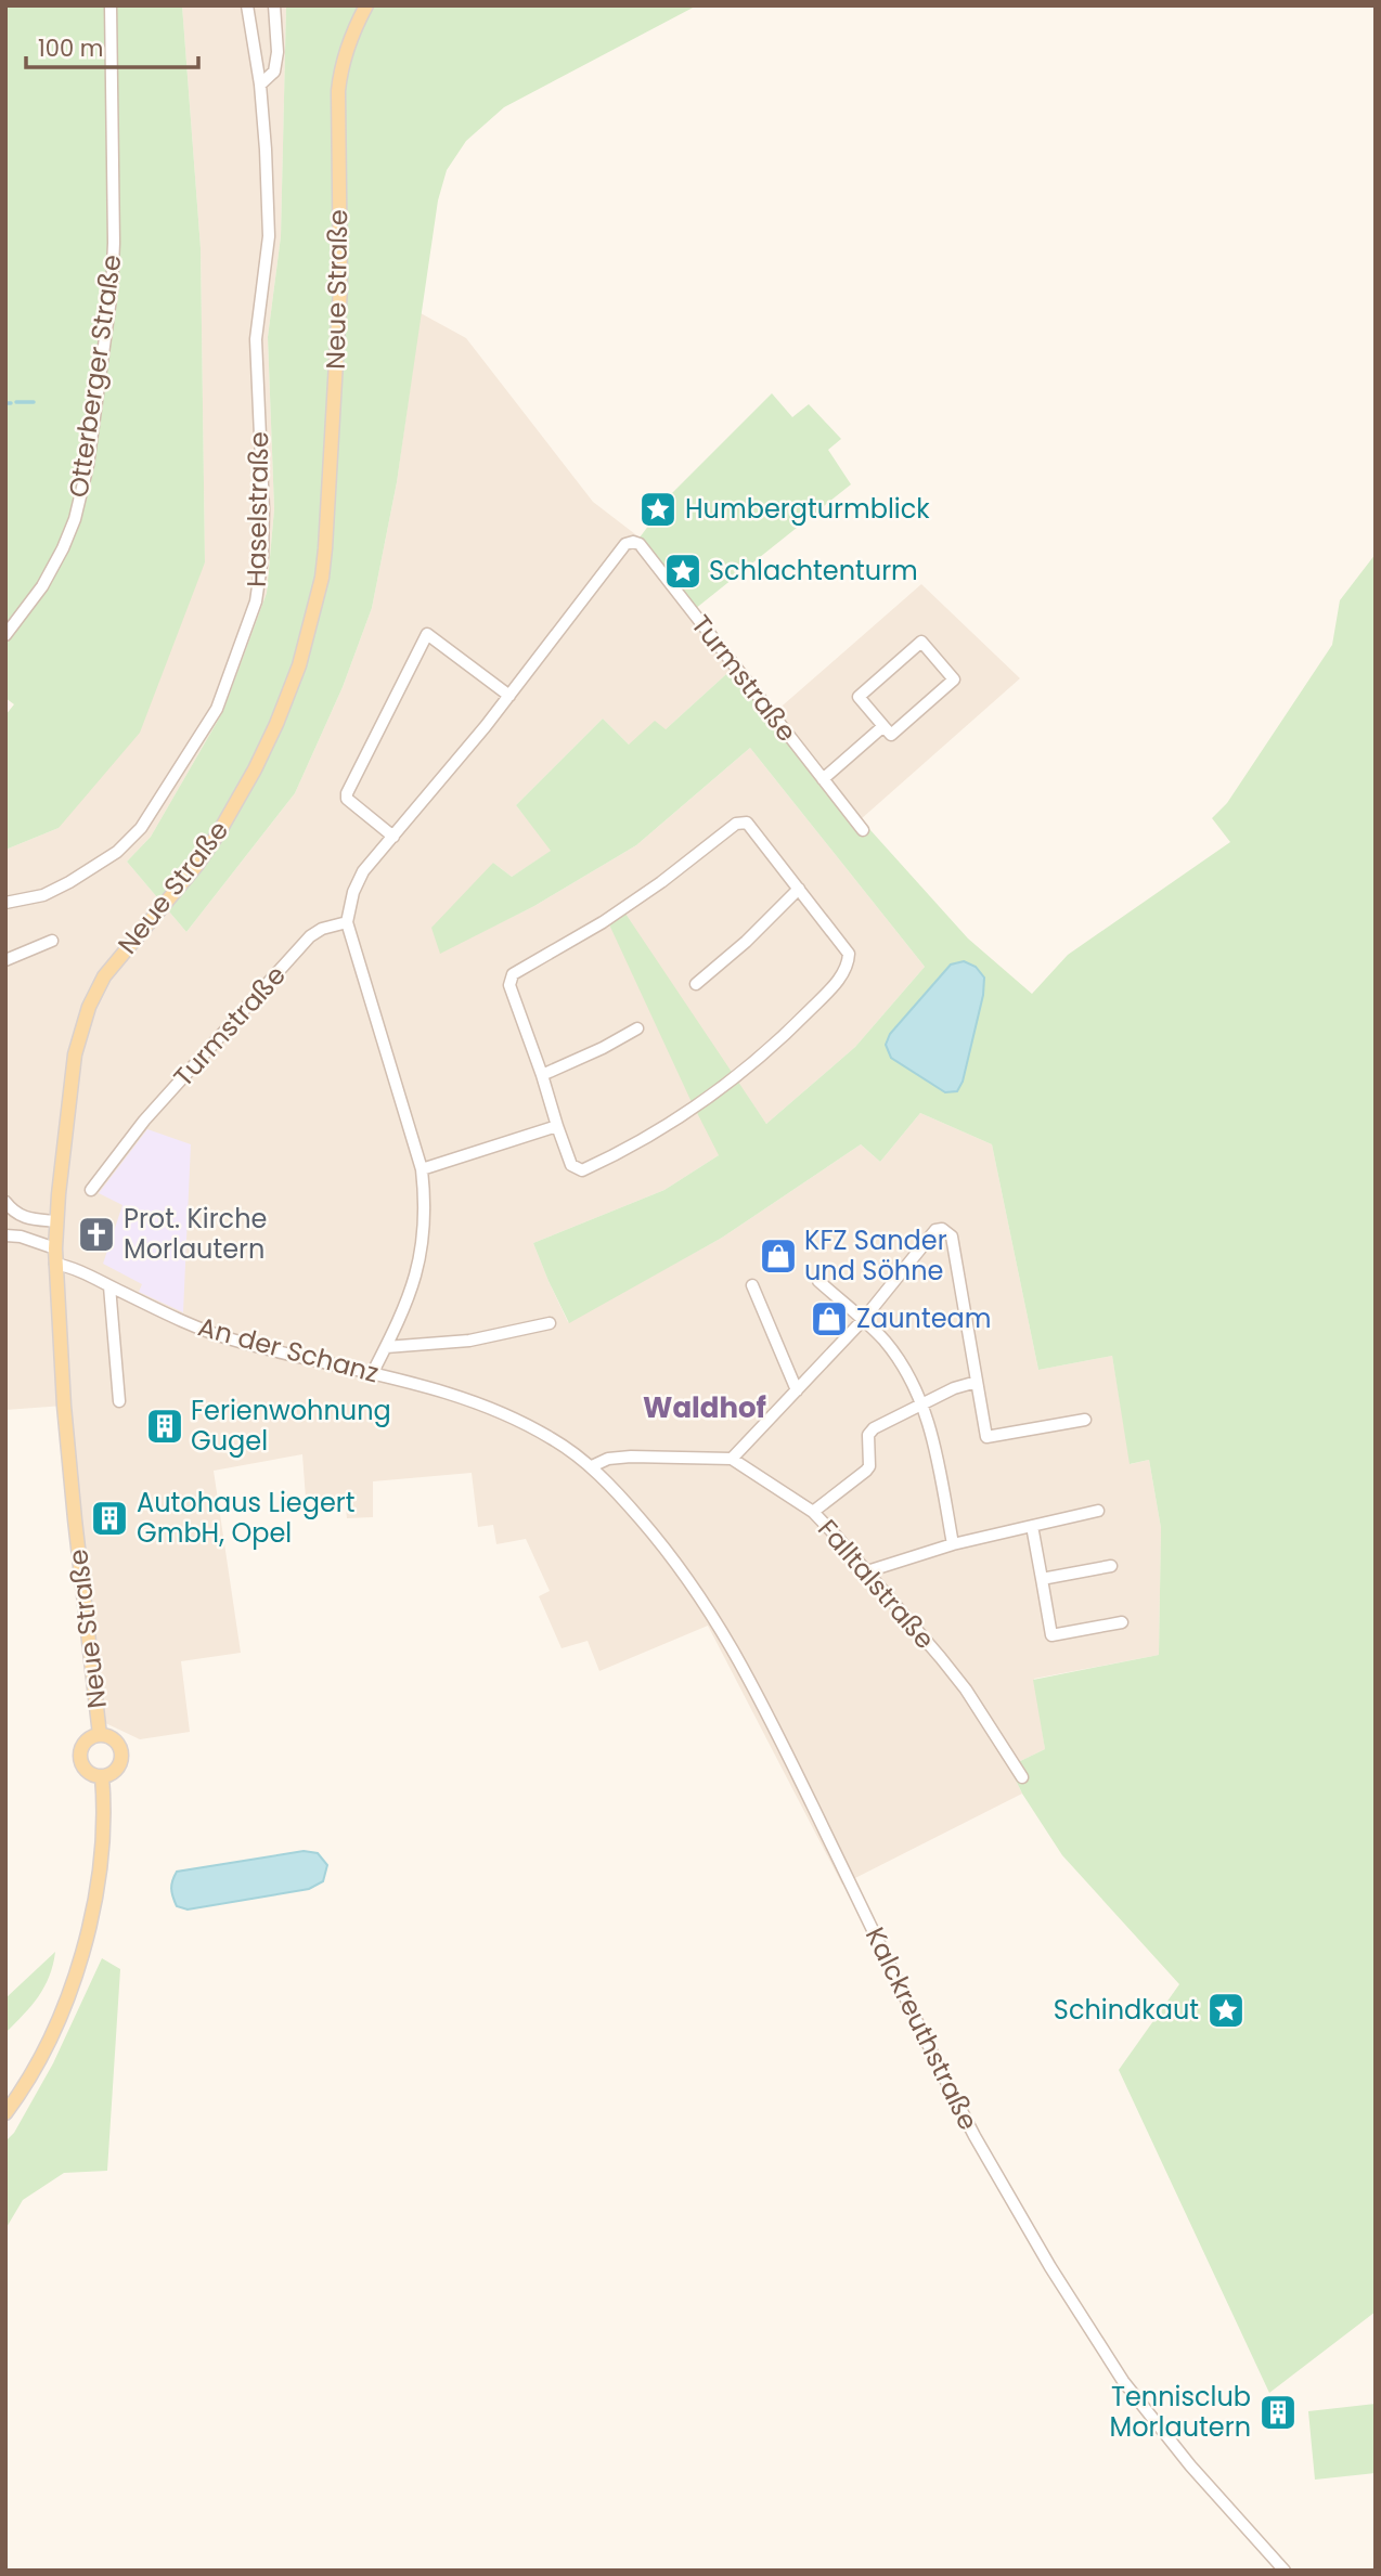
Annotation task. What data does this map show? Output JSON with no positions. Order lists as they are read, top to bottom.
{
  "streets": {
    "main road": ["Neue Straße"],
    "street": [
      "Otterberger Straße",
      "Haselstraße",
      "Turmstraße",
      "An der Schanz",
      "Falltalstraße",
      "Kalckreuthstraße"
    ]
  },
  "crossings": [
    ["Neue Straße", "An der Schanz"],
    ["An der Schanz", "Kalckreuthstraße"]
  ],
  "districts": ["Waldhof"],
  "places": {
    "place": ["Humbergturmblick", "Schlachtenturm", "Schindkaut"],
    "church": ["Prot. Kirche Morlautern"],
    "shop": ["KFZ Sander und Söhne", "Zaunteam"],
    "building": ["Ferienwohnung Gugel", "Autohaus Liegert GmbH, Opel", "Tennisclub Morlautern"]
  },
  "scale_bar": "100 m"
}
